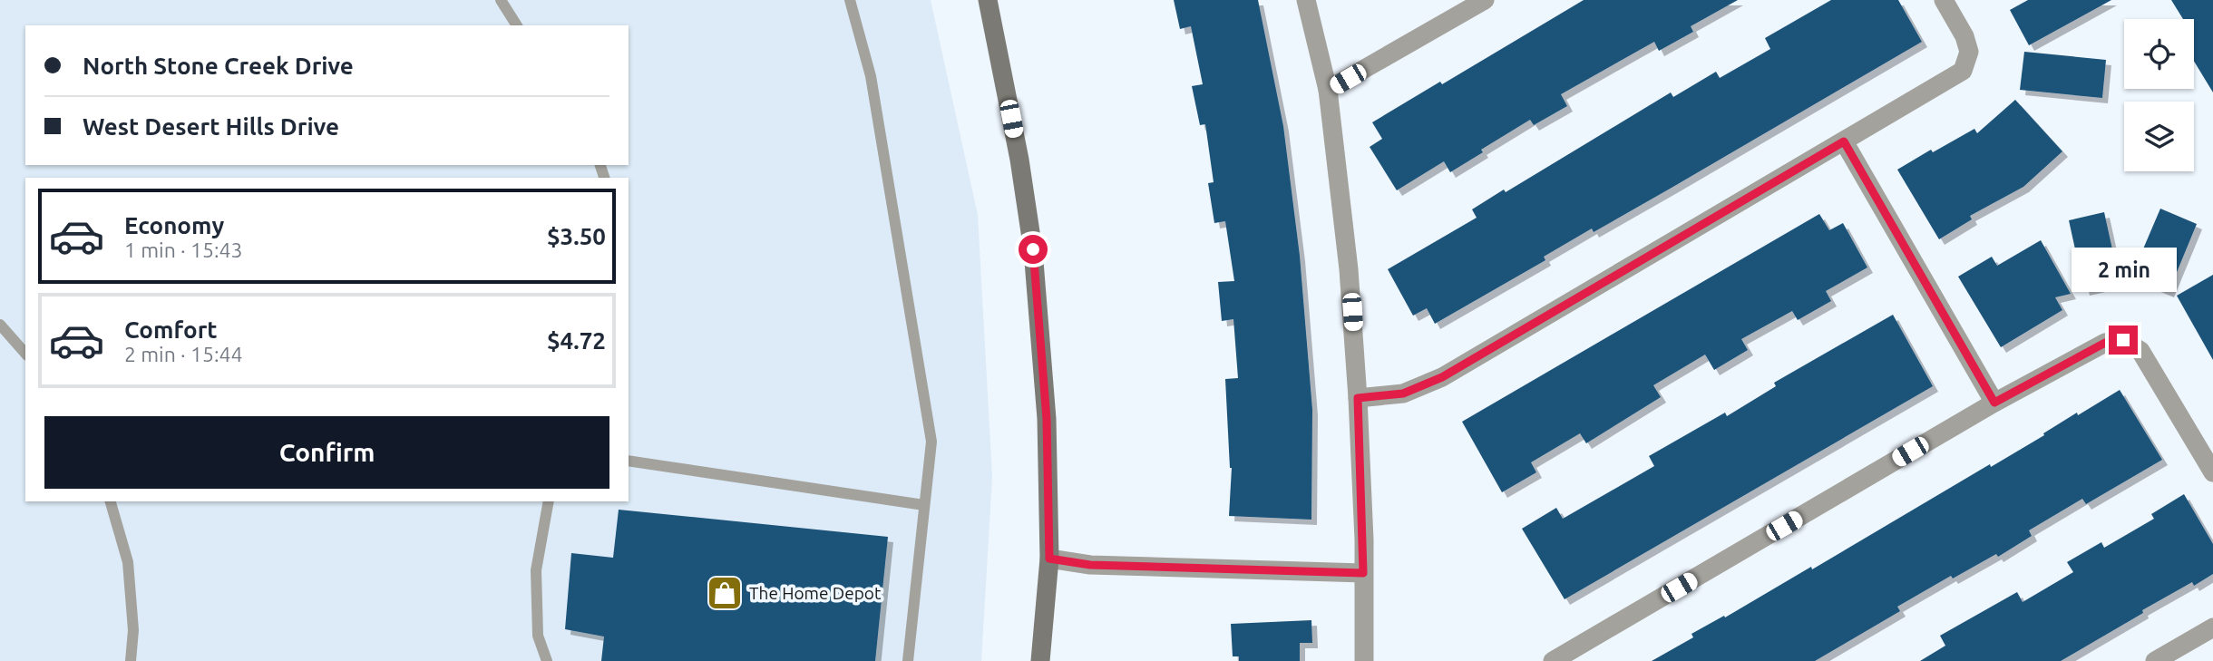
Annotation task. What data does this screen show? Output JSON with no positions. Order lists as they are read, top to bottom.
{
  "places": {
    "shop": ["The Home Depot"]
  },
  "page": {
    "banner": ["North Stone Creek Drive", "West Desert Hills Drive"],
    "list": [
      {
        "name": "Economy",
        "note": "1 min · 15:43",
        "value": "$3.50"
      },
      {
        "name": "Comfort",
        "note": "2 min · 15:44",
        "value": "$4.72"
      }
    ],
    "bubble": "2 min",
    "buttons": "Confirm"
  }
}
